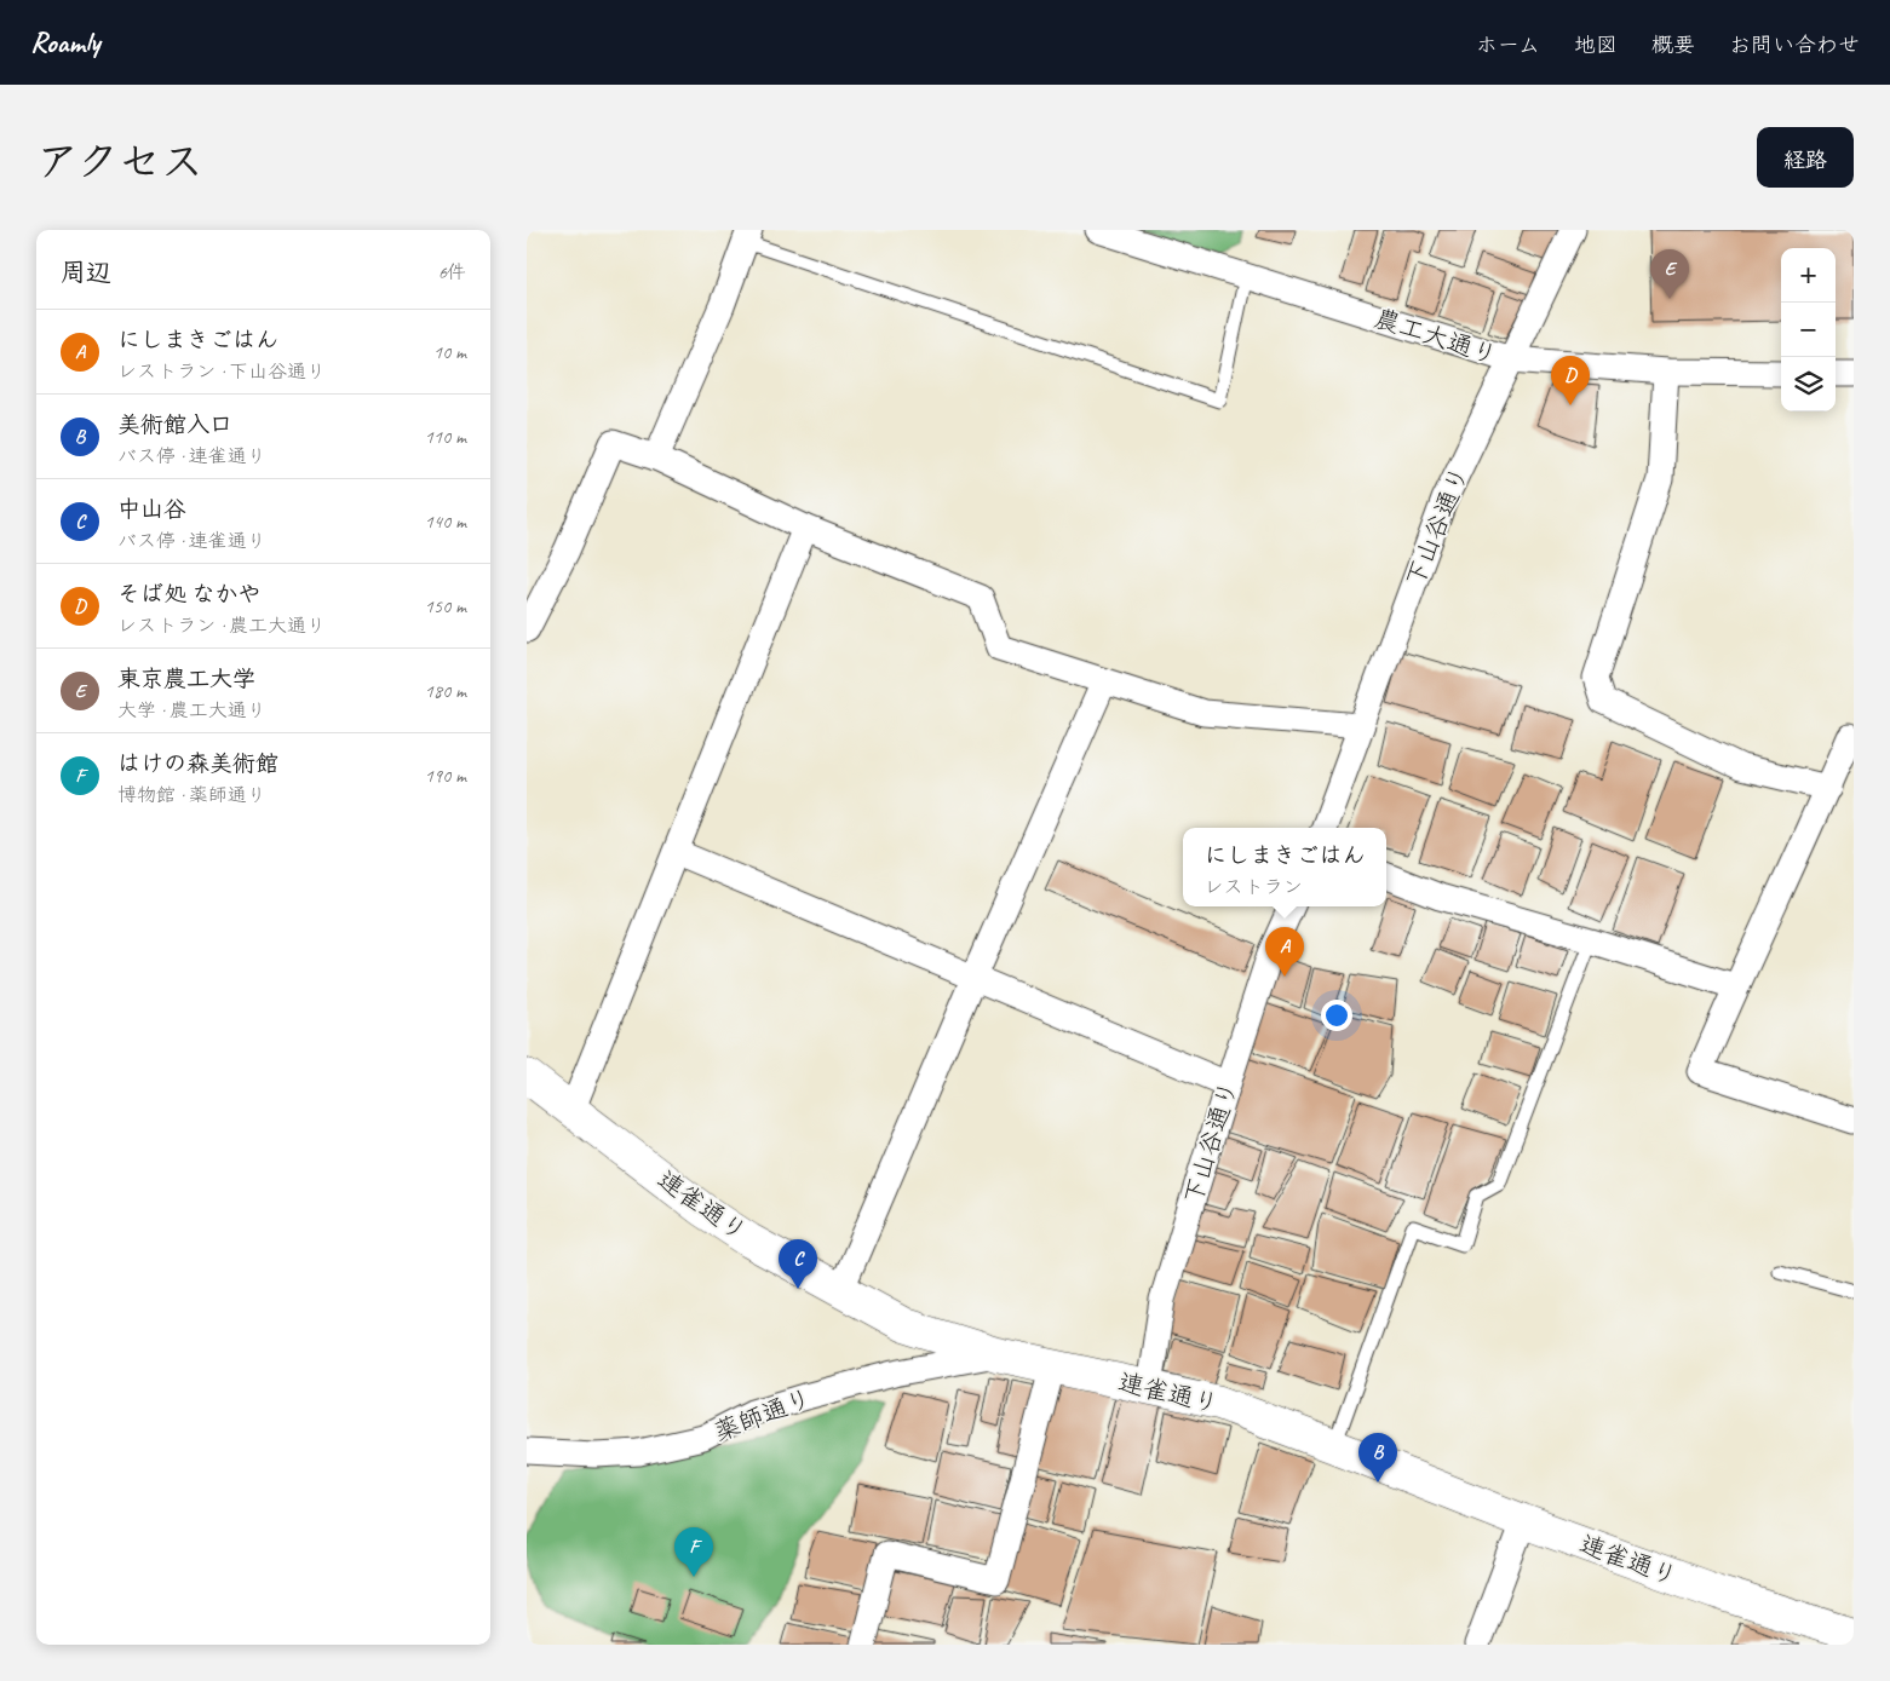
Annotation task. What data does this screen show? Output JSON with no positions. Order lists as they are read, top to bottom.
{
  "streets": {
    "main road": ["連雀通り"],
    "street": ["農工大通り", "下山谷通り", "薬師通り"]
  },
  "crossings": [
    ["農工大通り", "下山谷通り"],
    ["下山谷通り", "連雀通り"],
    ["連雀通り", "薬師通り"]
  ],
  "page": {
    "header": "Roamly",
    "nav": [
      "ホーム",
      "地図",
      "概要",
      "お問い合わせ"
    ],
    "title": "アクセス",
    "buttons": "経路",
    "heading": ["周辺", "6件"],
    "map_buttons": ["+", "−"],
    "pins": [
      "E",
      "D",
      "A",
      "C",
      "B",
      "F"
    ],
    "list": [
      {
        "mark": "A",
        "name": "にしまきごはん",
        "note": "レストラン · 下山谷通り",
        "value": "10 m"
      },
      {
        "mark": "B",
        "name": "美術館入口",
        "note": "バス停 · 連雀通り",
        "value": "110 m"
      },
      {
        "mark": "C",
        "name": "中山谷",
        "note": "バス停 · 連雀通り",
        "value": "140 m"
      },
      {
        "mark": "D",
        "name": "そば処 なかや",
        "note": "レストラン · 農工大通り",
        "value": "150 m"
      },
      {
        "mark": "E",
        "name": "東京農工大学",
        "note": "大学 · 農工大通り",
        "value": "180 m"
      },
      {
        "mark": "F",
        "name": "はけの森美術館",
        "note": "博物館 · 薬師通り",
        "value": "190 m"
      }
    ],
    "popup": ["にしまきごはん", "レストラン"]
  }
}
